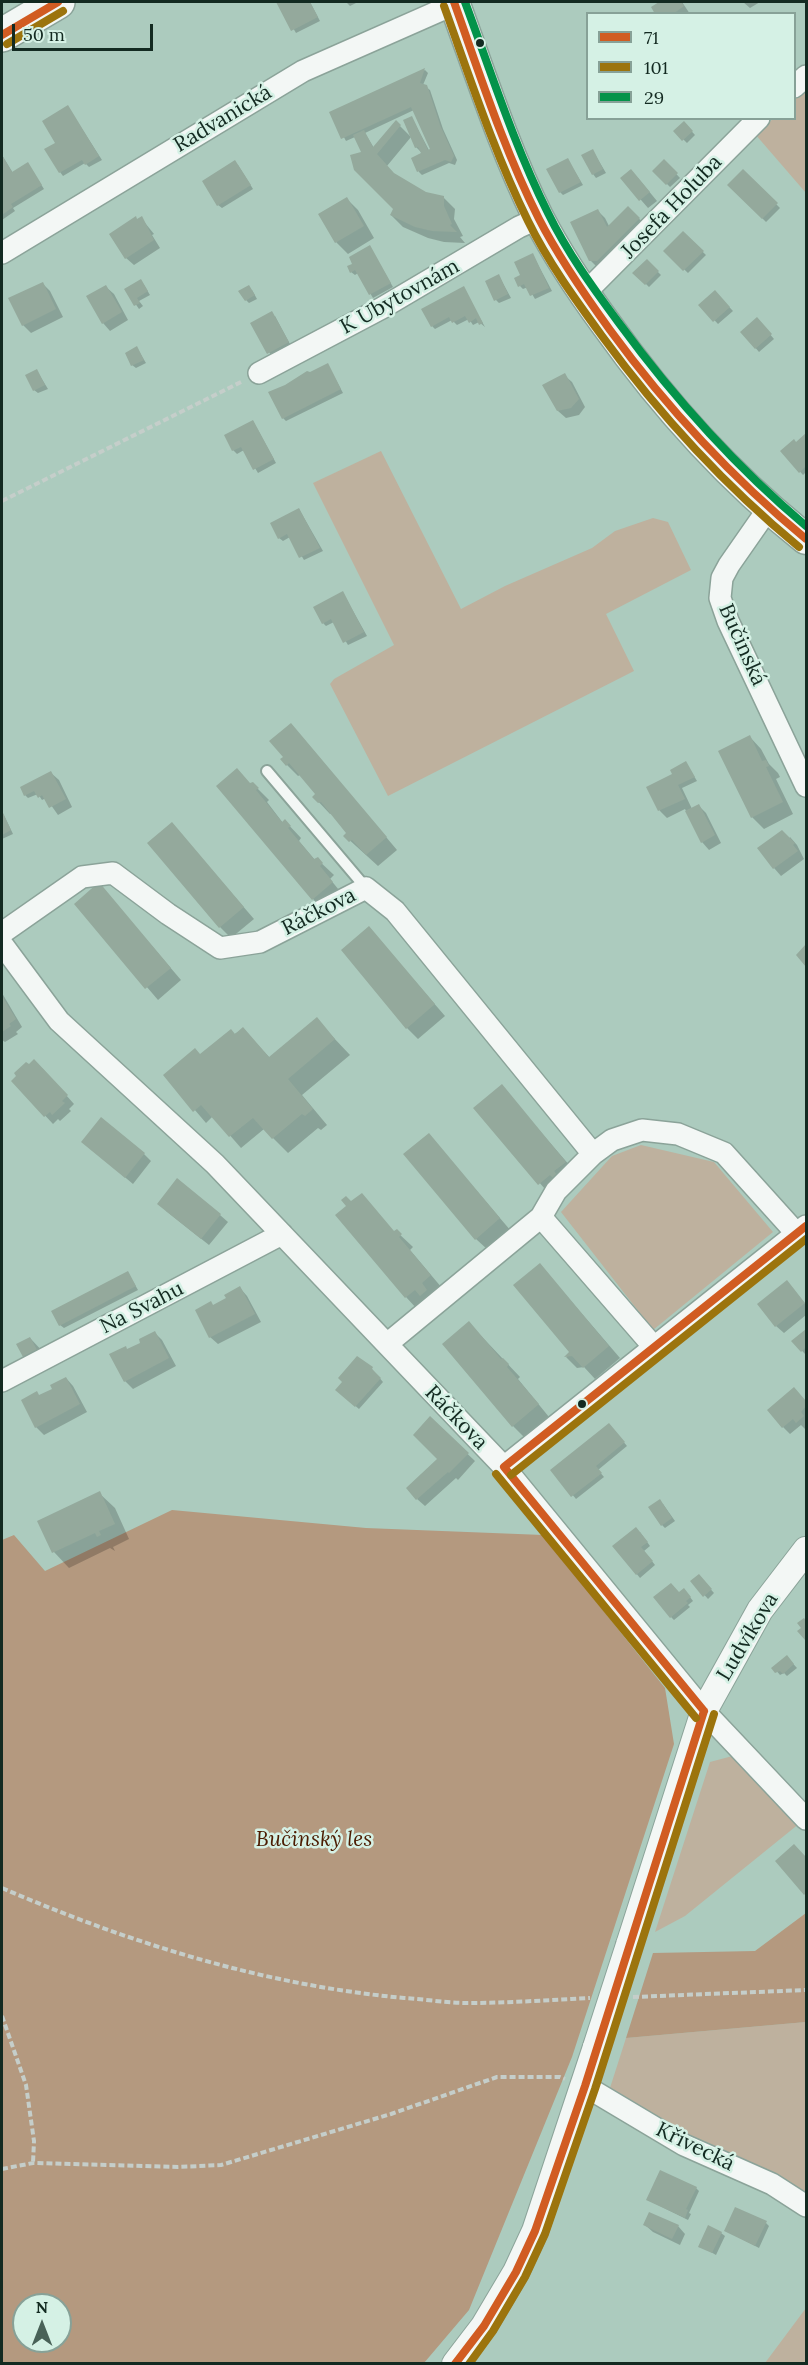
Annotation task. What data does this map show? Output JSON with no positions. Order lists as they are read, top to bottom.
{
  "streets": {
    "street": [
      "Radvanická",
      "Josefa Holuba",
      "K Ubytovnám",
      "Bučinská",
      "Ráčkova",
      "Na Svahu",
      "Ludvíkova",
      "Křivecká"
    ]
  },
  "crossings": [
    ["Ráčkova", "Na Svahu"],
    ["Ráčkova", "Ludvíkova"],
    ["Ludvíkova", "Křivecká"]
  ],
  "parks": ["Bučinský les"],
  "lines": ["transit line 71", "transit line 29", "transit line 101"],
  "legend": ["71", "101", "29"],
  "scale_bar": "50 m",
  "north": "top"
}
